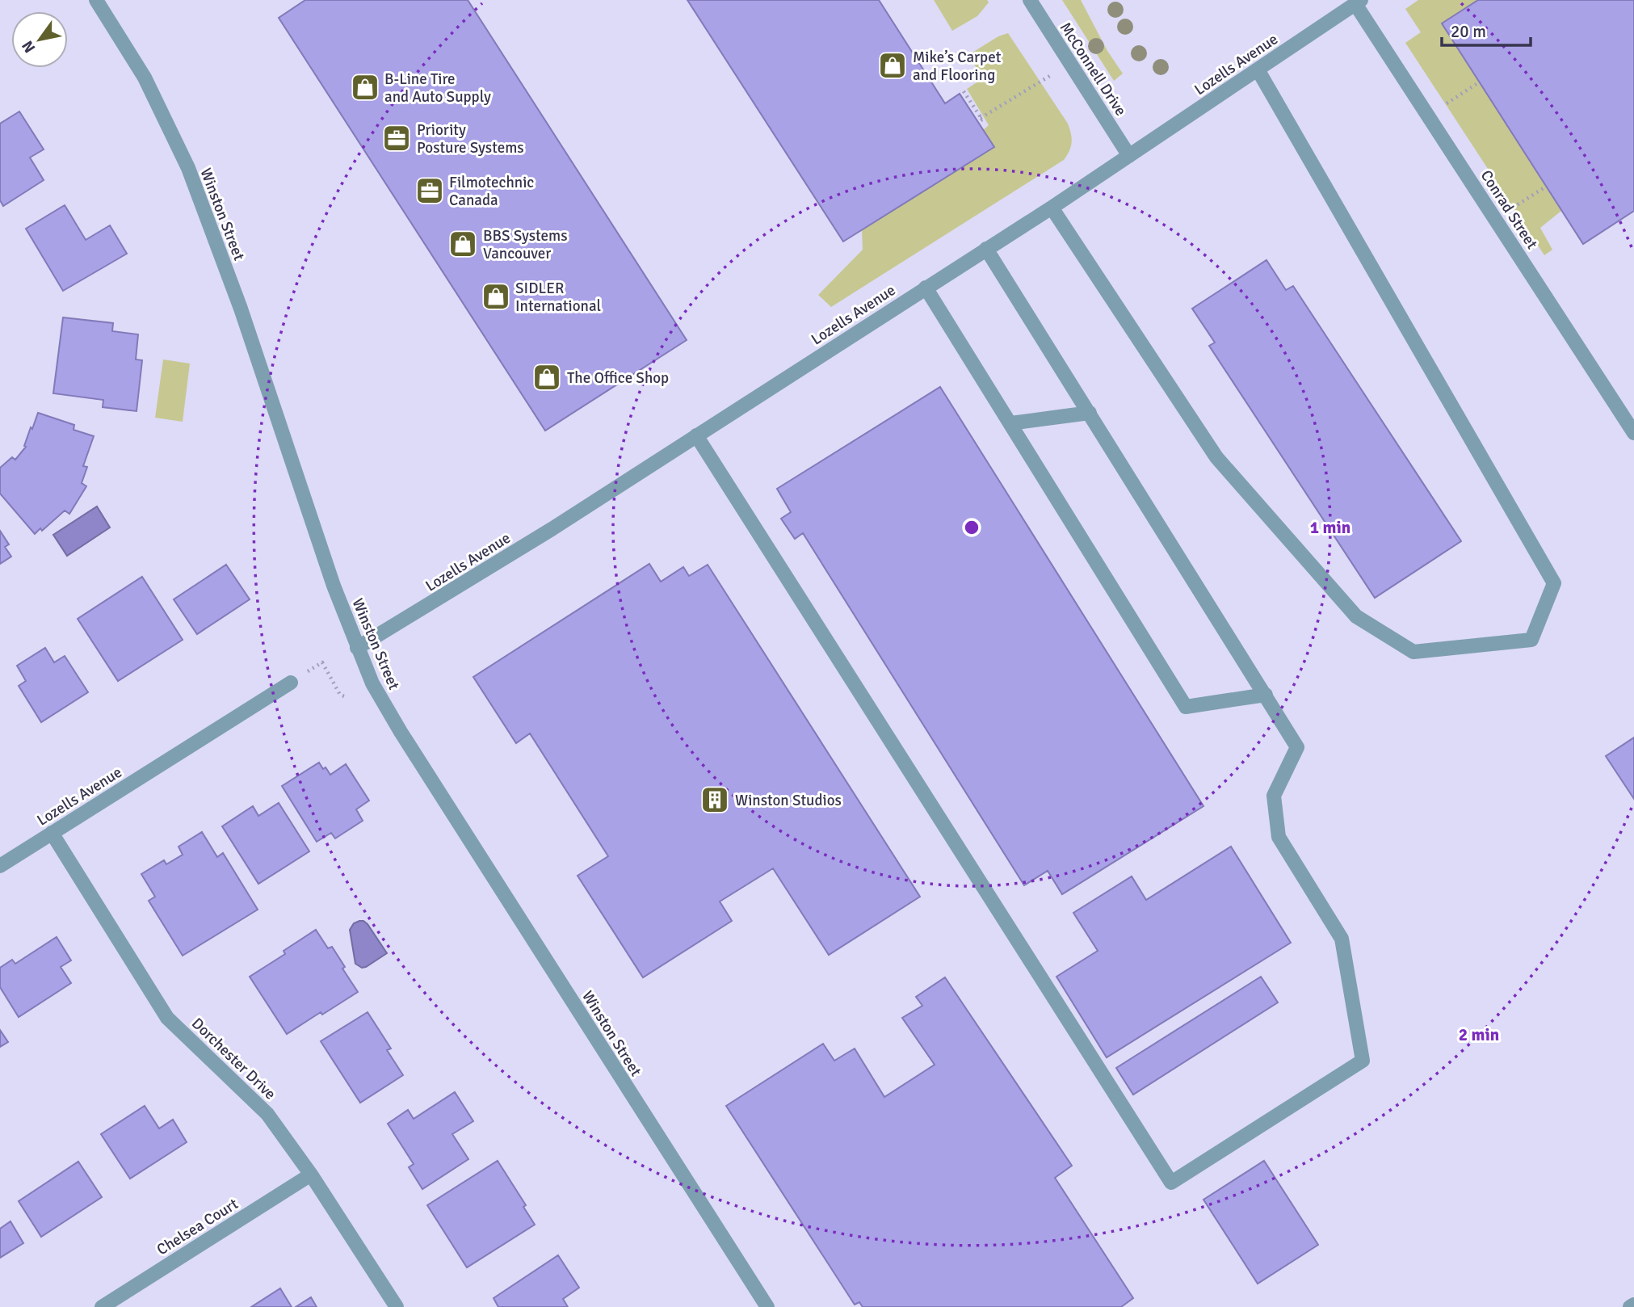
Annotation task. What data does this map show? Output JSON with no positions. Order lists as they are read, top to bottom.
{
  "streets": {
    "street": [
      "Lozells Avenue",
      "McConnell Drive",
      "Conrad Street",
      "Winston Street",
      "Dorchester Drive",
      "Chelsea Court"
    ]
  },
  "crossings": [
    ["Lozells Avenue", "McConnell Drive"],
    ["Lozells Avenue", "Conrad Street"],
    ["Lozells Avenue", "Winston Street"],
    ["Lozells Avenue", "Dorchester Drive"],
    ["Dorchester Drive", "Chelsea Court"]
  ],
  "places": {
    "shop": [
      "Mike’s Carpet and Flooring",
      "B-Line Tire and Auto Supply",
      "BBS Systems Vancouver",
      "SIDLER International",
      "The Office Shop"
    ],
    "office": ["Priority Posture Systems", "Filmotechnic Canada"],
    "building": ["Winston Studios"]
  },
  "scale_bar": "20 m",
  "north": "bottom left",
  "rings": ["1 min", "2 min"]
}
